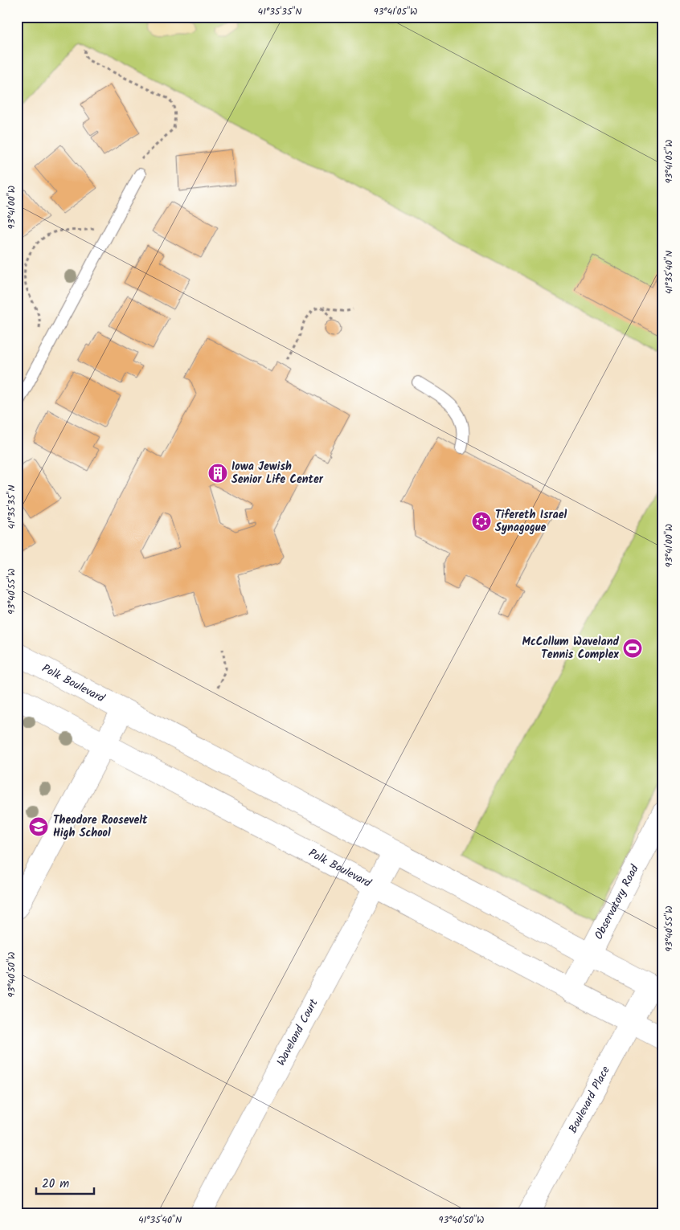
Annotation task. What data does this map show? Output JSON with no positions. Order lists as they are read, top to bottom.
{
  "streets": {
    "street": [
      "Polk Boulevard",
      "Observatory Road",
      "Waveland Court",
      "Boulevard Place"
    ]
  },
  "crossings": [
    ["Polk Boulevard", "Observatory Road"],
    ["Polk Boulevard", "Waveland Court"],
    ["Polk Boulevard", "Boulevard Place"]
  ],
  "places": {
    "building": ["Iowa Jewish Senior Life Center"],
    "synagogue": ["Tifereth Israel Synagogue"],
    "sports": ["McCollum Waveland Tennis Complex"],
    "school or university": ["Theodore Roosevelt High School"]
  },
  "scale_bar": "20 m",
  "coordinates": [
    "41°35'35\"N",
    "93°41'05\"W",
    "93°41'00\"W",
    "41°35'40\"N",
    "93°40'55\"W",
    "93°40'50\"W"
  ]
}
